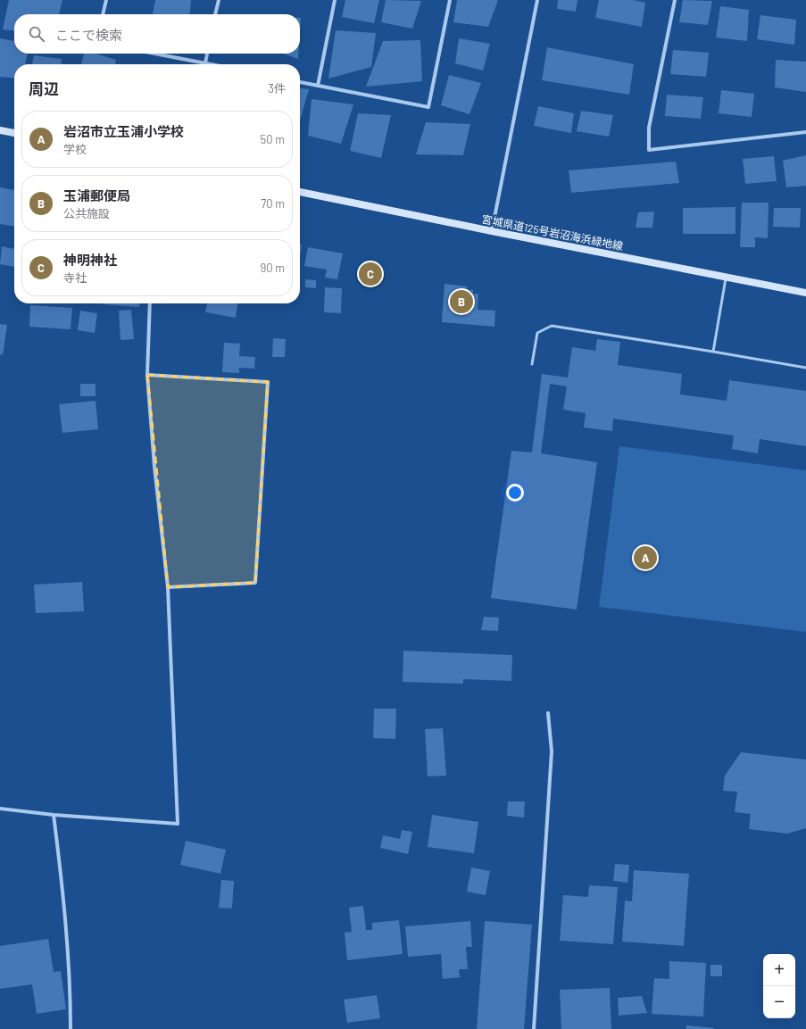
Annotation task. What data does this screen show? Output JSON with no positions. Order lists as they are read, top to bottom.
{
  "streets": {
    "main road": ["宮城県道125号岩沼海浜緑地線"]
  },
  "page": {
    "search": "ここで検索",
    "heading": ["周辺", "3件"],
    "list": [
      {
        "mark": "A",
        "name": "岩沼市立玉浦小学校",
        "note": "学校",
        "value": "50 m"
      },
      {
        "mark": "B",
        "name": "玉浦郵便局",
        "note": "公共施設",
        "value": "70 m"
      },
      {
        "mark": "C",
        "name": "神明神社",
        "note": "寺社",
        "value": "90 m"
      }
    ],
    "pins": ["C", "B", "A"],
    "map_buttons": ["+", "−"]
  }
}
